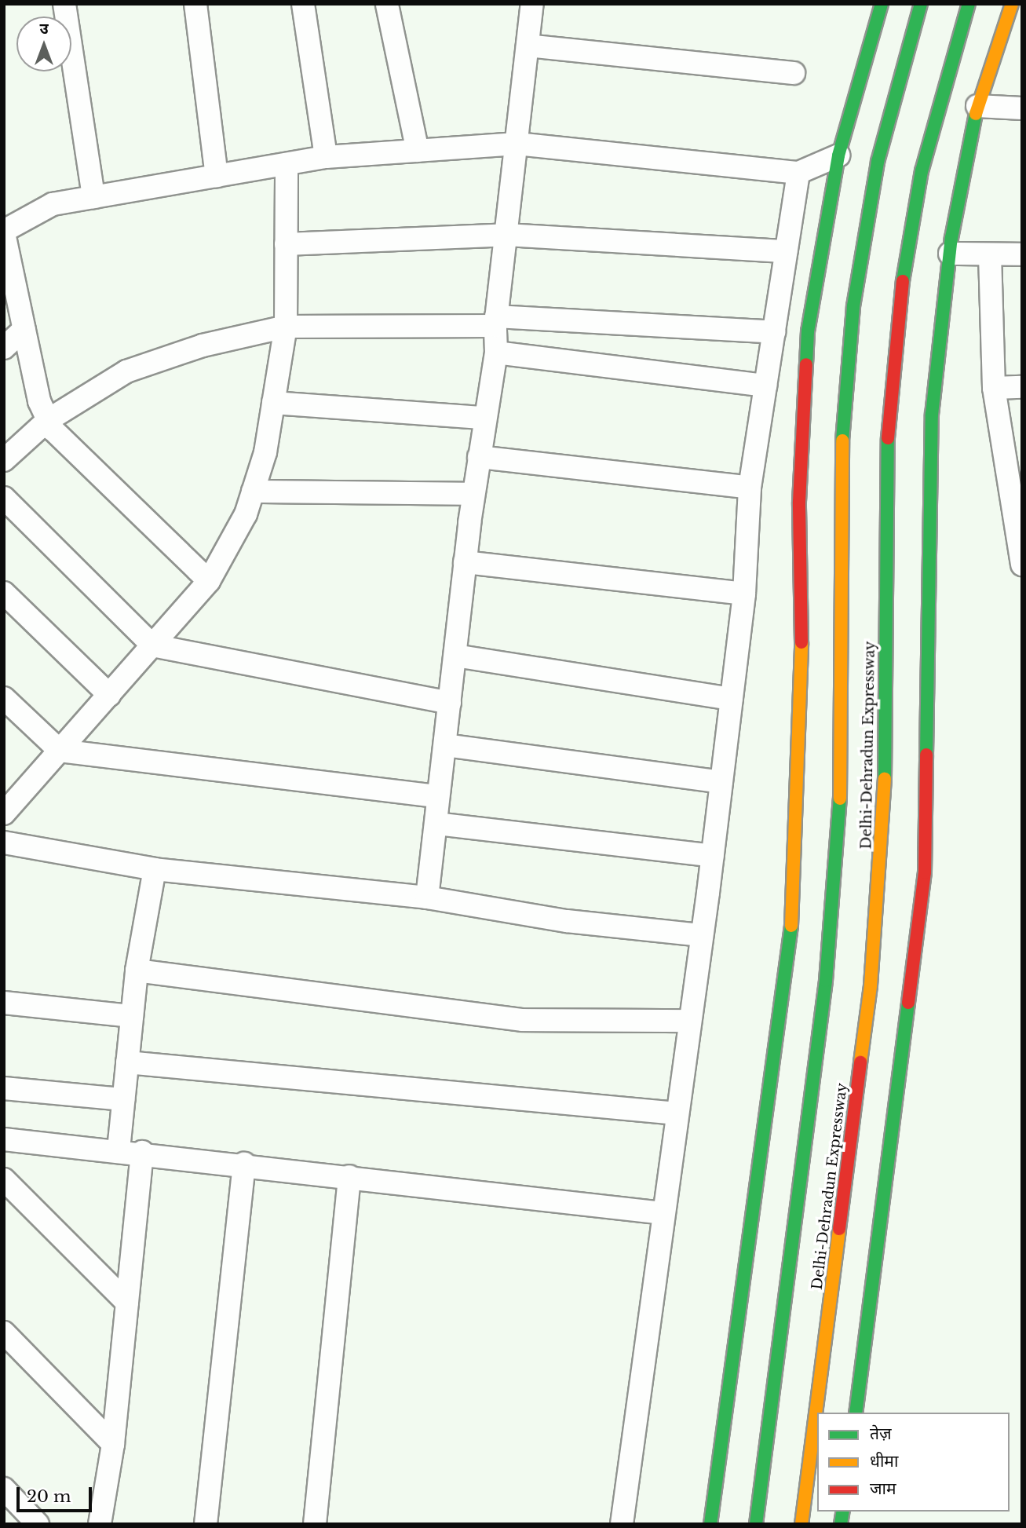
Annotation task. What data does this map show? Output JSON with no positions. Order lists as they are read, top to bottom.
{
  "streets": {
    "main road": ["Delhi-Dehradun Expressway"]
  },
  "legend": ["तेज़", "धीमा", "जाम"],
  "scale_bar": "20 m",
  "north": "top"
}
